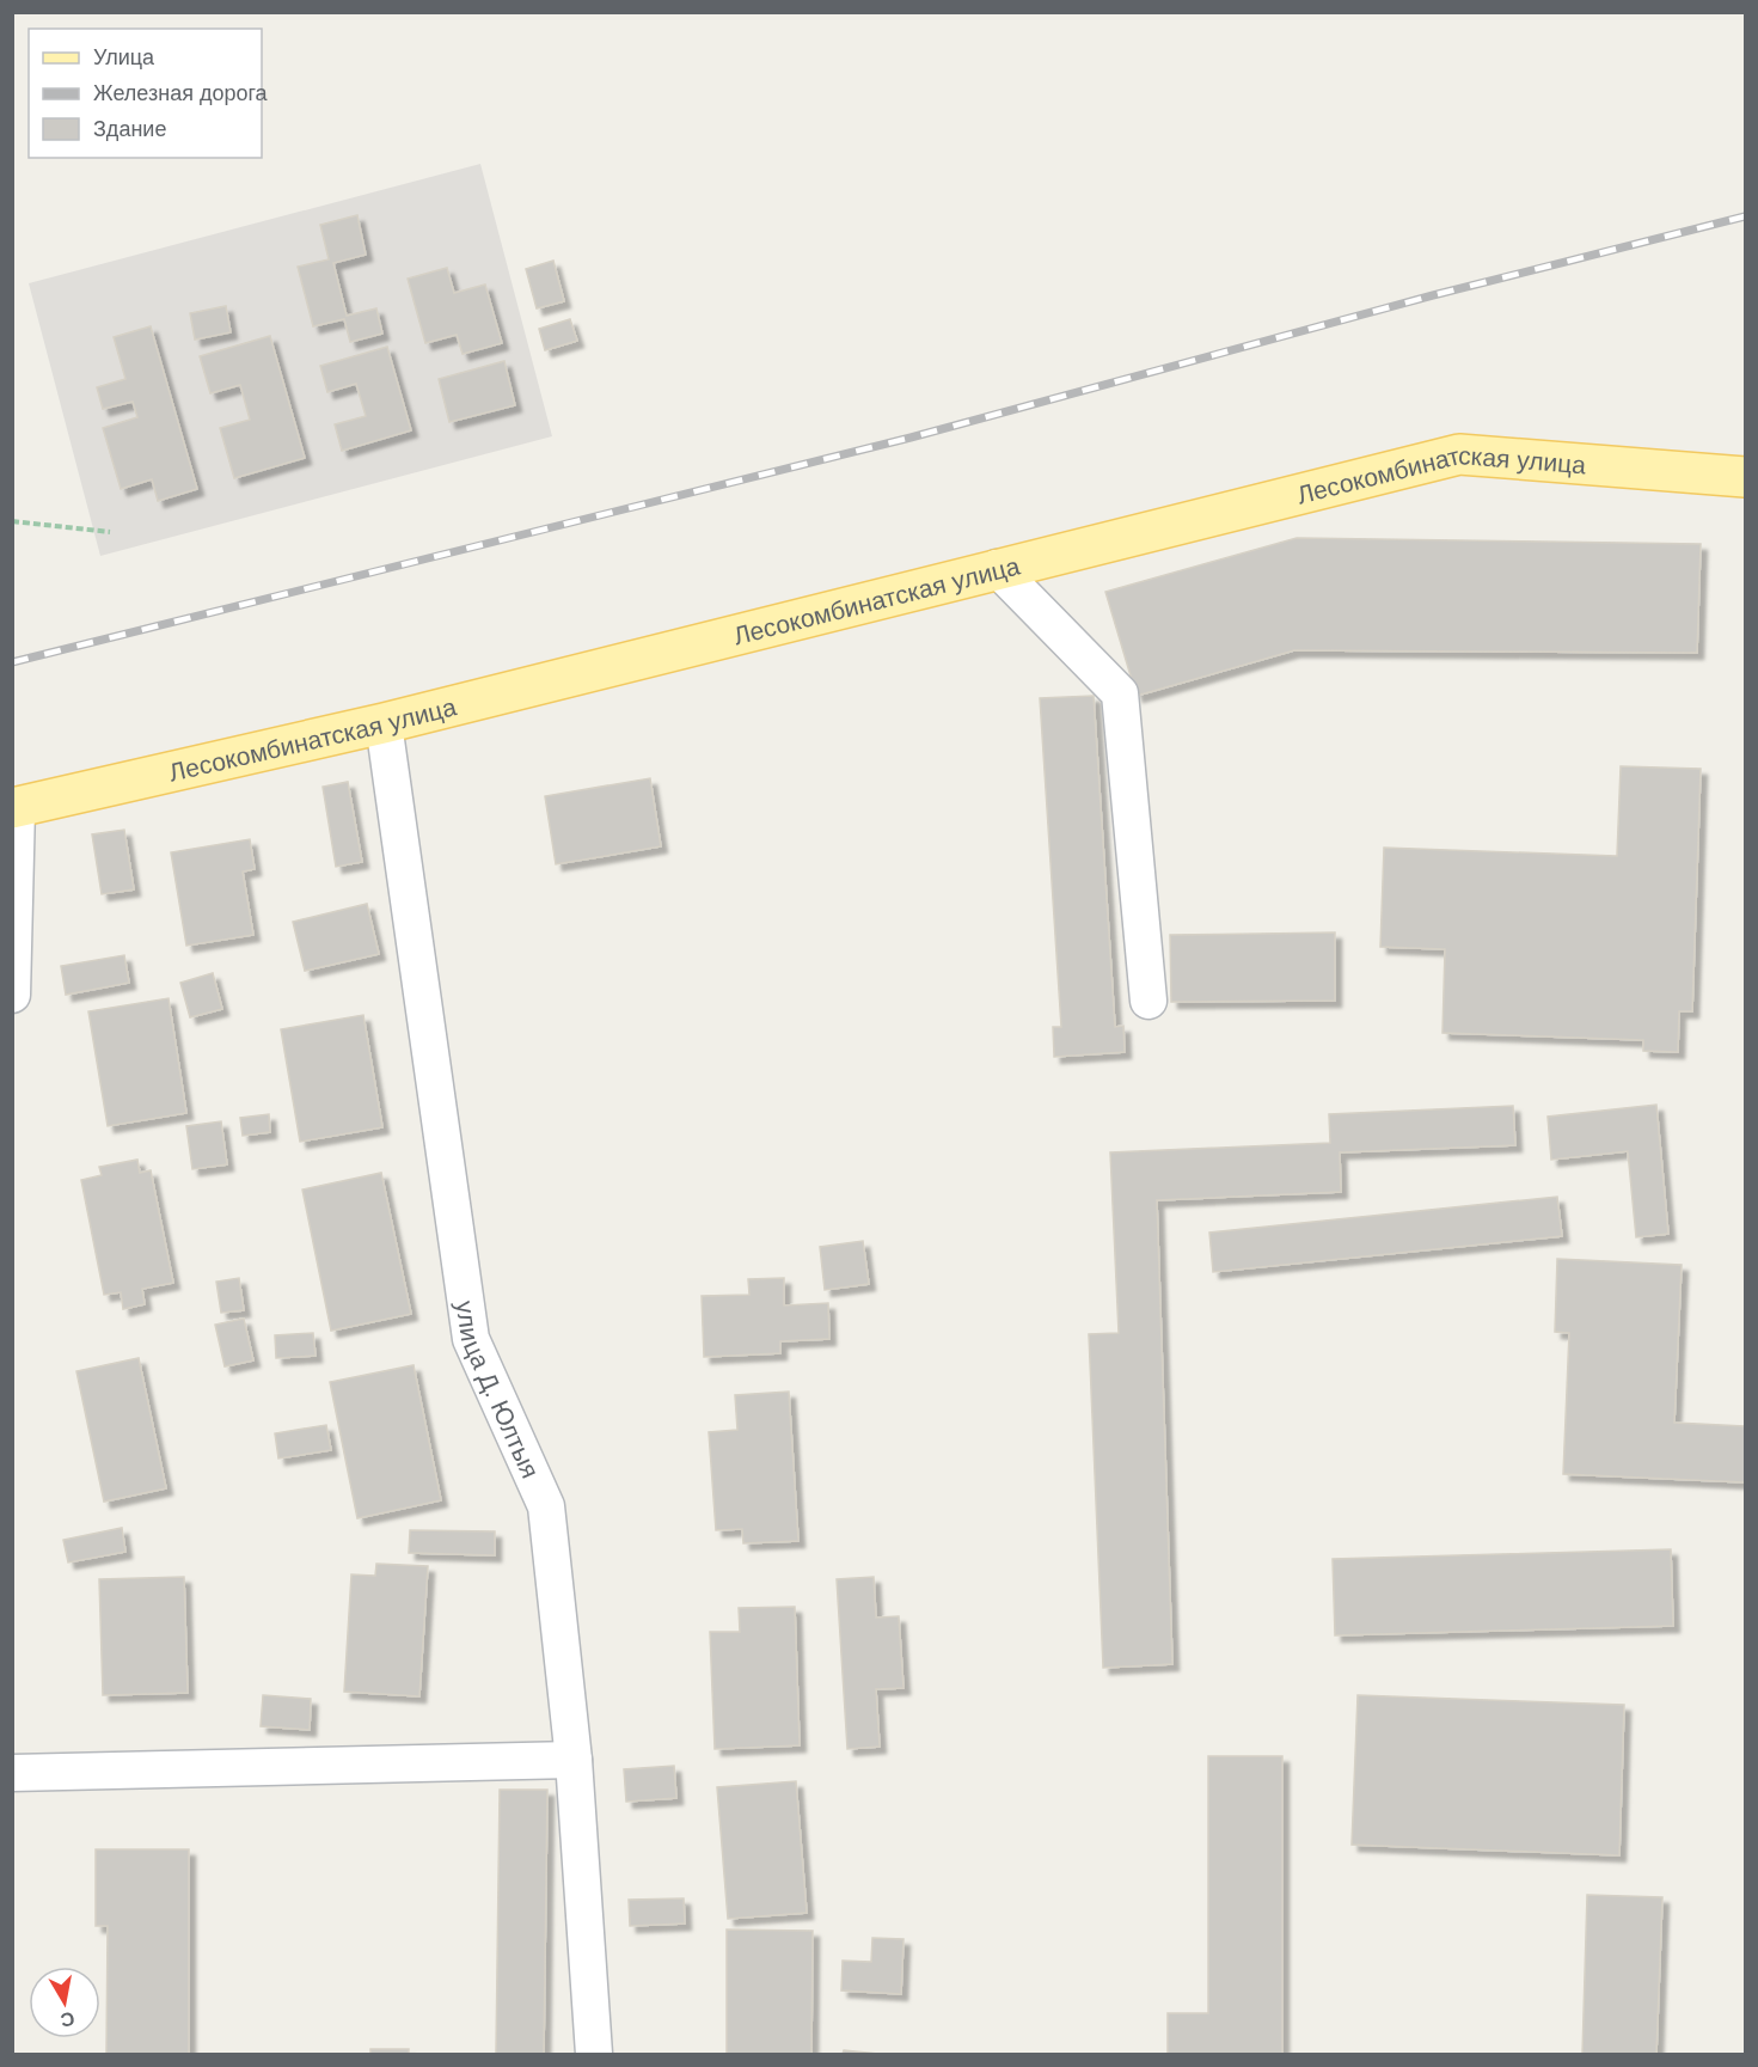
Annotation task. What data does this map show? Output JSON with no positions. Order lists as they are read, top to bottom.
{
  "streets": {
    "main road": ["Лесокомбинатская улица"],
    "street": ["улица Д. Юлтыя"]
  },
  "crossings": [
    ["Лесокомбинатская улица", "улица Д. Юлтыя"]
  ],
  "legend": ["Улица", "Железная дорога", "Здание"],
  "north": "bottom"
}
